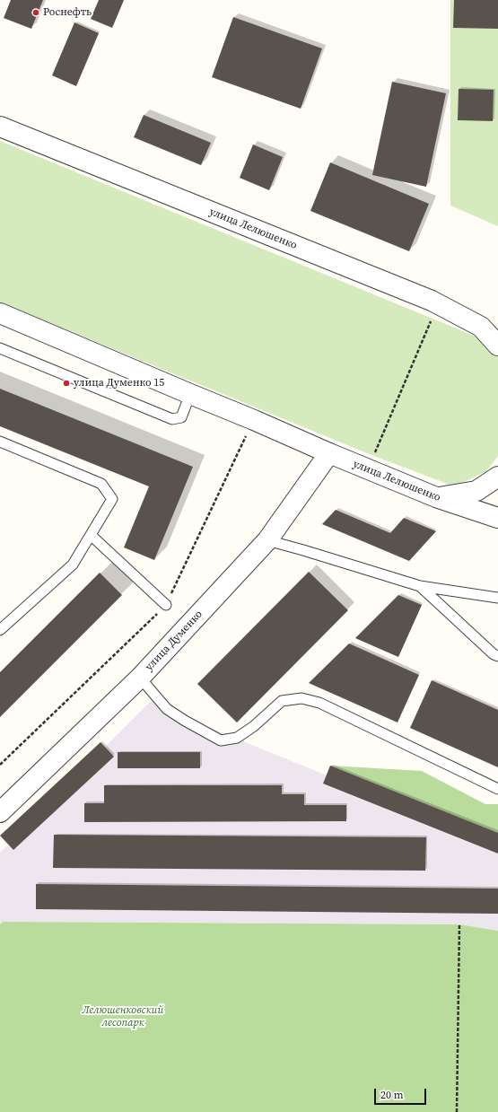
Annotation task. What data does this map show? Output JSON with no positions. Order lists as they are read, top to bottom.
{
  "streets": {
    "street": ["улица Лелюшенко", "улица Думенко"]
  },
  "crossings": [
    ["улица Лелюшенко", "улица Думенко"]
  ],
  "parks": ["Лелюшенковский лесопарк"],
  "places": ["Роснефть", "улица Думенко 15"],
  "scale_bar": "20 m"
}
